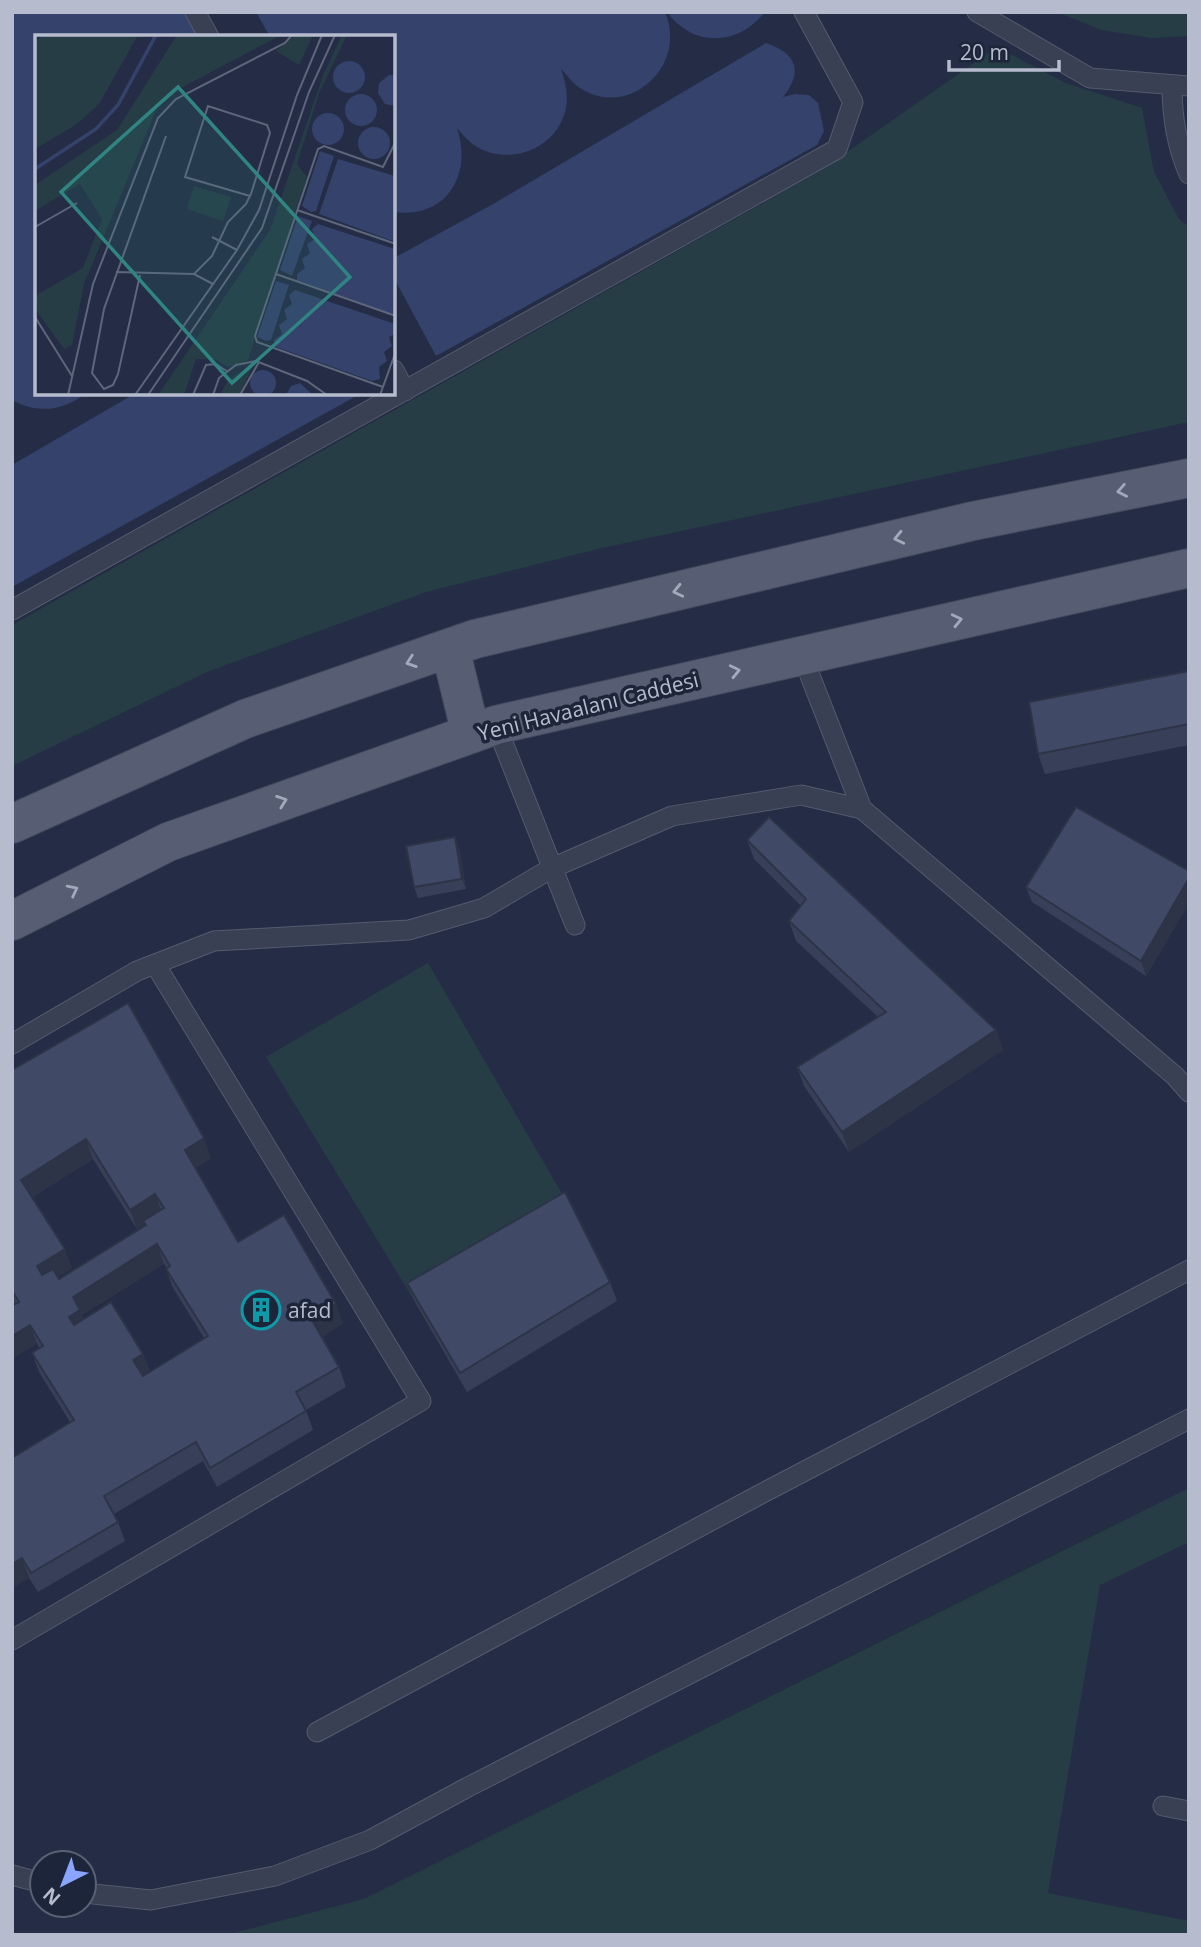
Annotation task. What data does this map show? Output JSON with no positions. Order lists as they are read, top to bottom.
{
  "streets": {
    "main road": ["Yeni Havaalanı Caddesi"]
  },
  "places": {
    "building": ["afad"]
  },
  "scale_bar": "20 m",
  "north": "bottom left"
}
